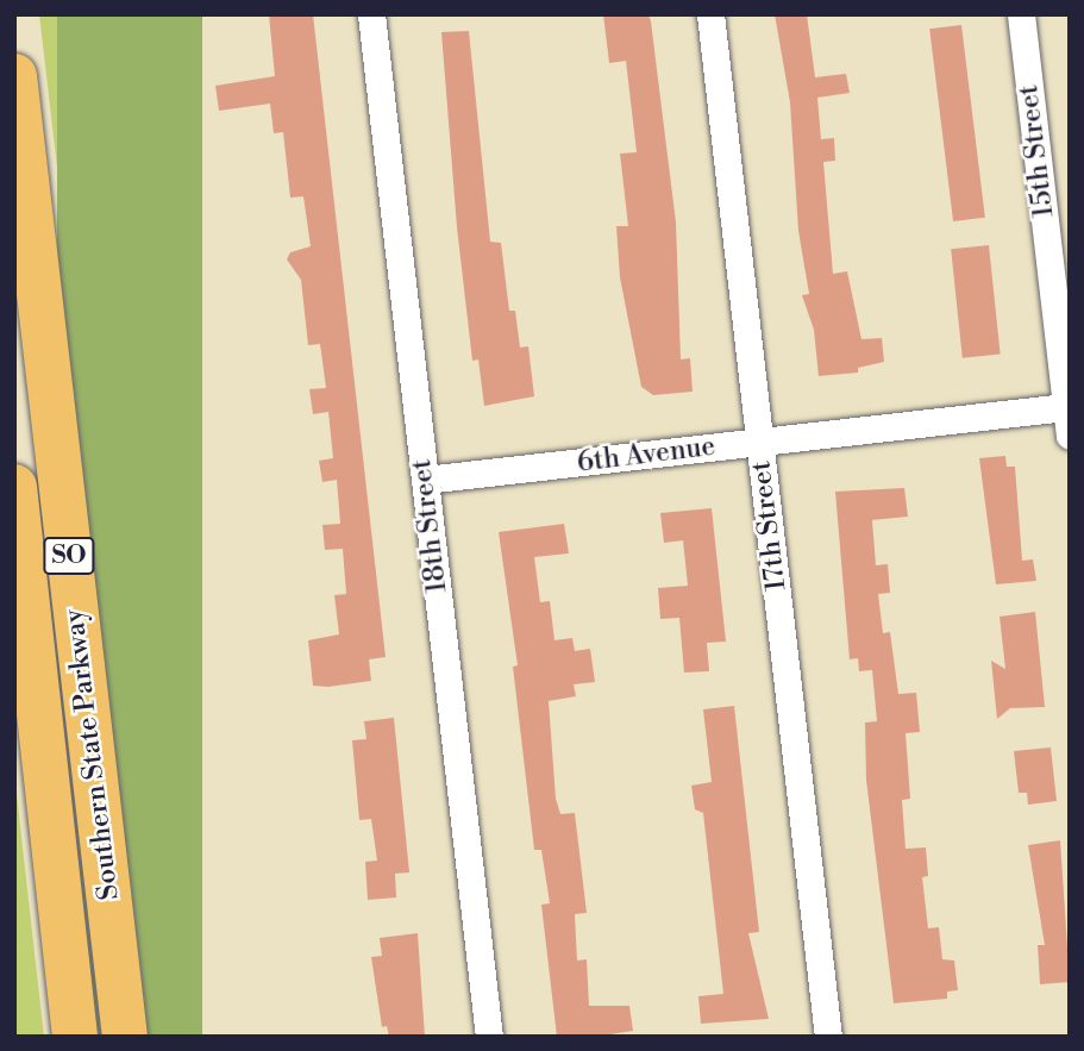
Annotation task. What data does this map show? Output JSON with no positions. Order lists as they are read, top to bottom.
{
  "streets": {
    "highway": ["SO", "Southern State Parkway"],
    "street": [
      "15th Street",
      "6th Avenue",
      "18th Street",
      "17th Street"
    ]
  },
  "crossings": [
    ["15th Street", "6th Avenue"],
    ["6th Avenue", "18th Street"],
    ["6th Avenue", "17th Street"]
  ]
}
